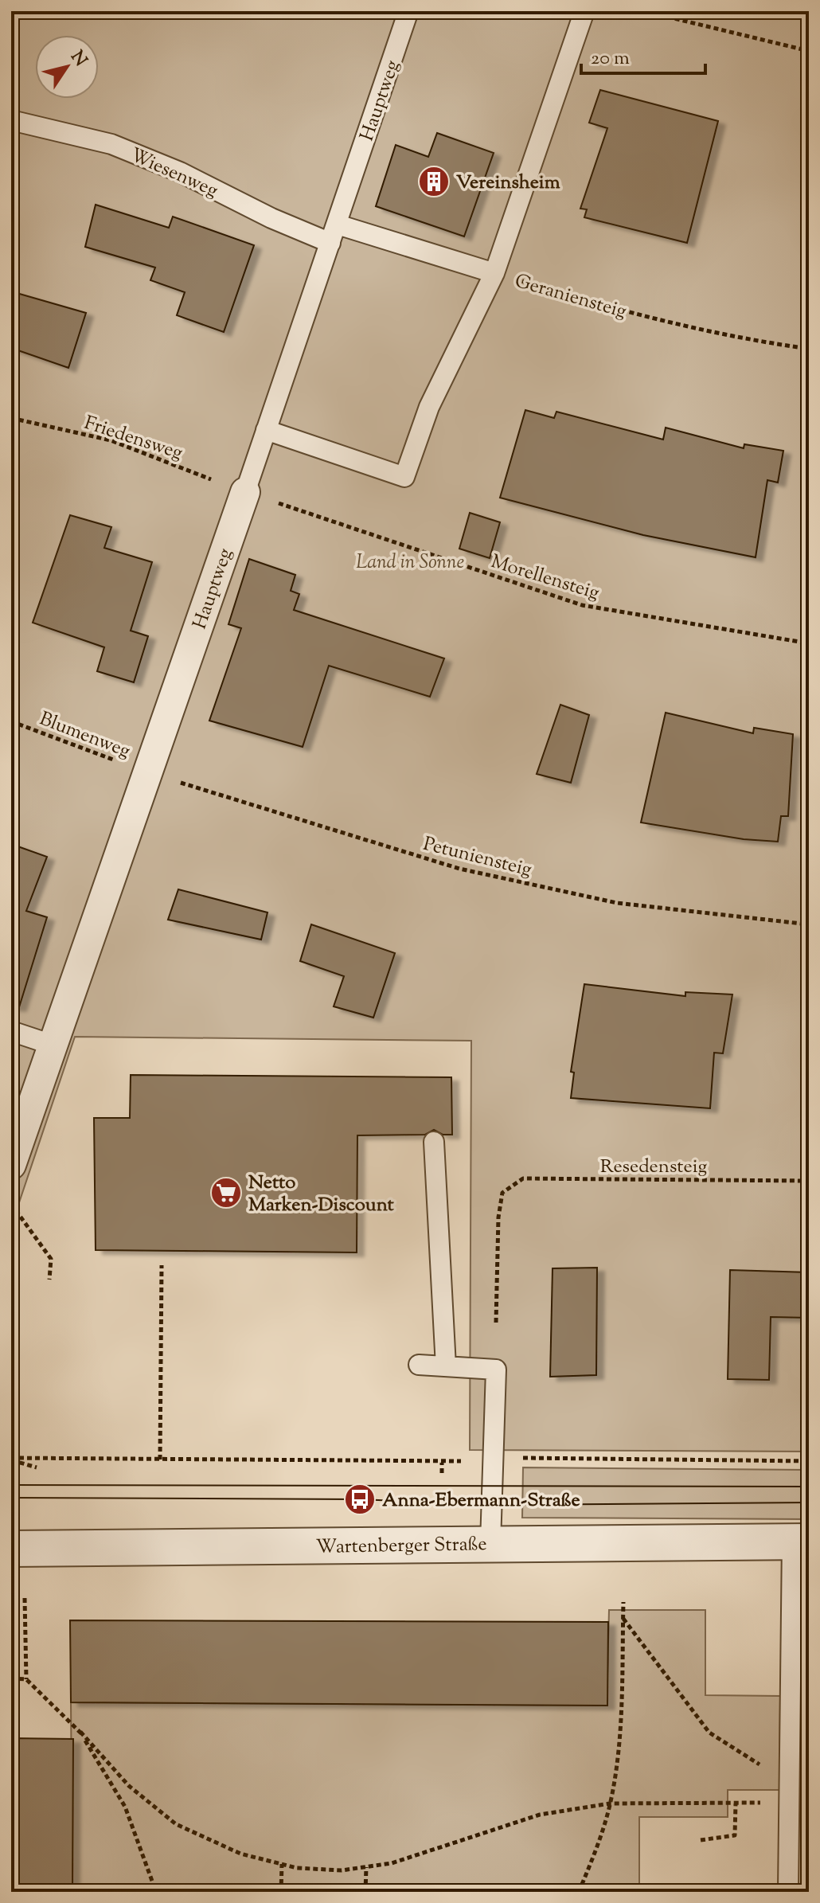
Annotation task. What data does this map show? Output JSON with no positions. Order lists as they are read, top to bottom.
{
  "streets": {
    "street": ["Hauptweg", "Wartenberger Straße"],
    "lane": ["Wiesenweg", "Geraniensteig"],
    "path": [
      "Friedensweg",
      "Morellensteig",
      "Blumenweg",
      "Petuniensteig",
      "Resedensteig"
    ]
  },
  "crossings": [
    ["Hauptweg", "Wiesenweg"],
    ["Hauptweg", "Geraniensteig"],
    ["Hauptweg", "Friedensweg"],
    ["Hauptweg", "Morellensteig"],
    ["Hauptweg", "Blumenweg"],
    ["Hauptweg", "Petuniensteig"],
    ["Wiesenweg", "Geraniensteig"],
    ["Friedensweg", "Morellensteig"],
    ["Blumenweg", "Petuniensteig"]
  ],
  "parks": ["Land in Sonne"],
  "places": {
    "building": ["Vereinsheim"],
    "supermarket": ["Netto Marken-Discount"],
    "bus stop": ["Anna-Ebermann-Straße"]
  },
  "scale_bar": "20 m",
  "north": "top right"
}
